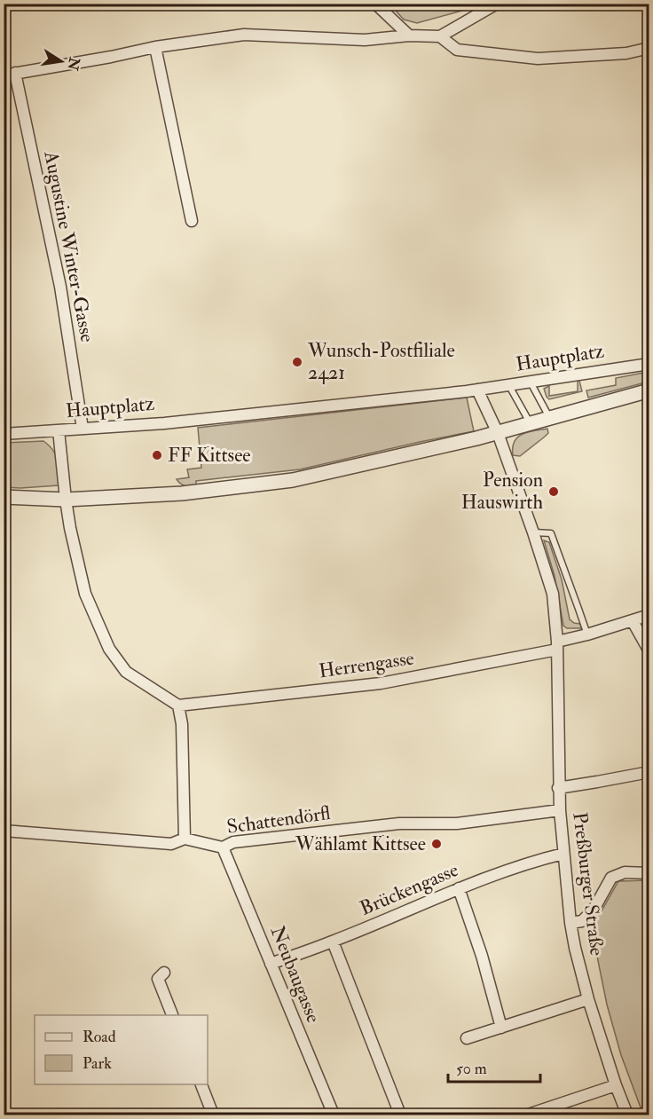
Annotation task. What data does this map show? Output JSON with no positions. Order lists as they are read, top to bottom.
{
  "streets": {
    "street": [
      "Augustine Winter-Gasse",
      "Hauptplatz",
      "Herrengasse",
      "Schattendörfl",
      "Preßburger Straße",
      "Brückengasse",
      "Neubaugasse"
    ]
  },
  "crossings": [
    ["Augustine Winter-Gasse", "Hauptplatz"],
    ["Herrengasse", "Preßburger Straße"],
    ["Schattendörfl", "Preßburger Straße"],
    ["Schattendörfl", "Neubaugasse"],
    ["Preßburger Straße", "Brückengasse"],
    ["Brückengasse", "Neubaugasse"]
  ],
  "places": [
    "Wunsch-Postfiliale 2421",
    "FF Kittsee",
    "Pension Hauswirth",
    "Wählamt Kittsee"
  ],
  "legend": ["Road", "Park"],
  "scale_bar": "50 m",
  "north": "right"
}
